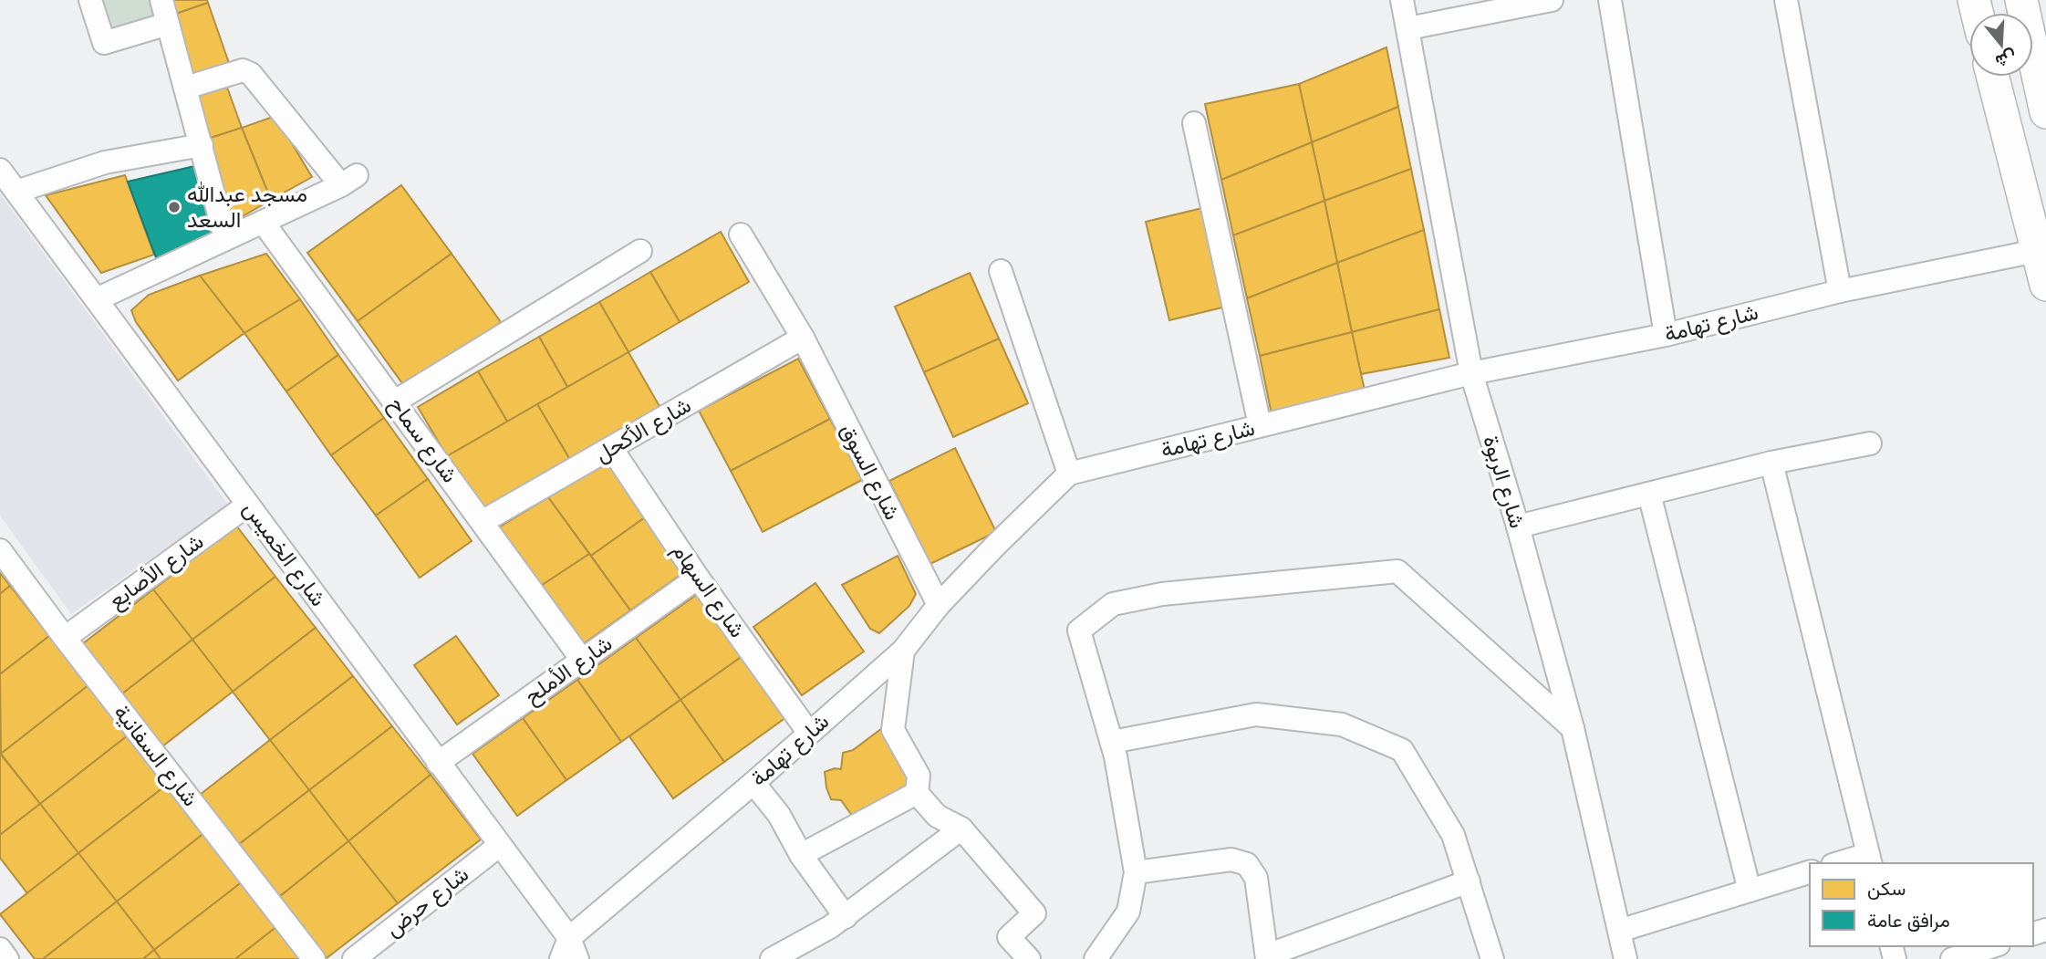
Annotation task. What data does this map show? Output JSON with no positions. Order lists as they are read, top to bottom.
{
  "streets": {
    "street": [
      "شارع تهامة",
      "شارع الأكحل",
      "شارع سماح",
      "شارع السوق",
      "شارع الربوة",
      "شارع الخميس",
      "شارع الأصابع",
      "شارع السهام",
      "شارع الأملح",
      "شارع السفانية",
      "شارع حرض"
    ]
  },
  "crossings": [
    ["شارع تهامة", "شارع السوق"],
    ["شارع تهامة", "شارع الربوة"],
    ["شارع تهامة", "شارع الخميس"],
    ["شارع تهامة", "شارع السهام"],
    ["شارع الأكحل", "شارع سماح"],
    ["شارع الأكحل", "شارع السوق"],
    ["شارع الأكحل", "شارع السهام"],
    ["شارع سماح", "شارع الأملح"],
    ["شارع الخميس", "شارع الأصابع"],
    ["شارع الخميس", "شارع الأملح"],
    ["شارع الخميس", "شارع حرض"],
    ["شارع الأصابع", "شارع السفانية"],
    ["شارع السهام", "شارع الأملح"]
  ],
  "places": ["مسجد عبدالله السعد"],
  "legend": ["سكن", "مرافق عامة"],
  "north": "bottom"
}
